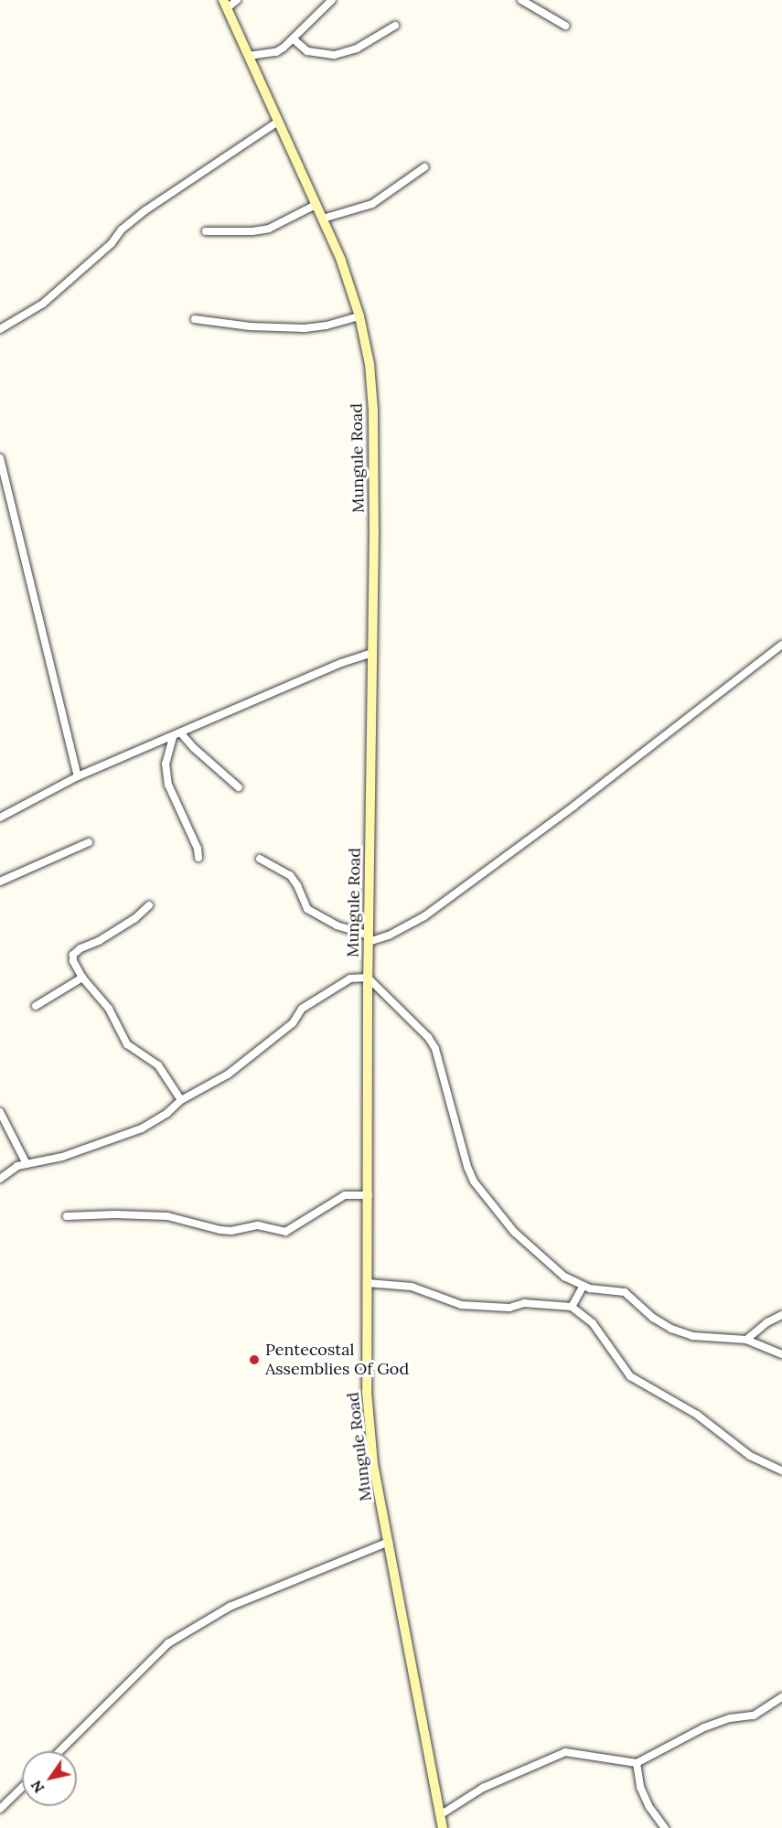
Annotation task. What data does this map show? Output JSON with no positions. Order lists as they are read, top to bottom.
{
  "streets": {
    "street": ["Mungule Road"]
  },
  "places": ["Pentecostal Assemblies Of God"],
  "north": "bottom left"
}
